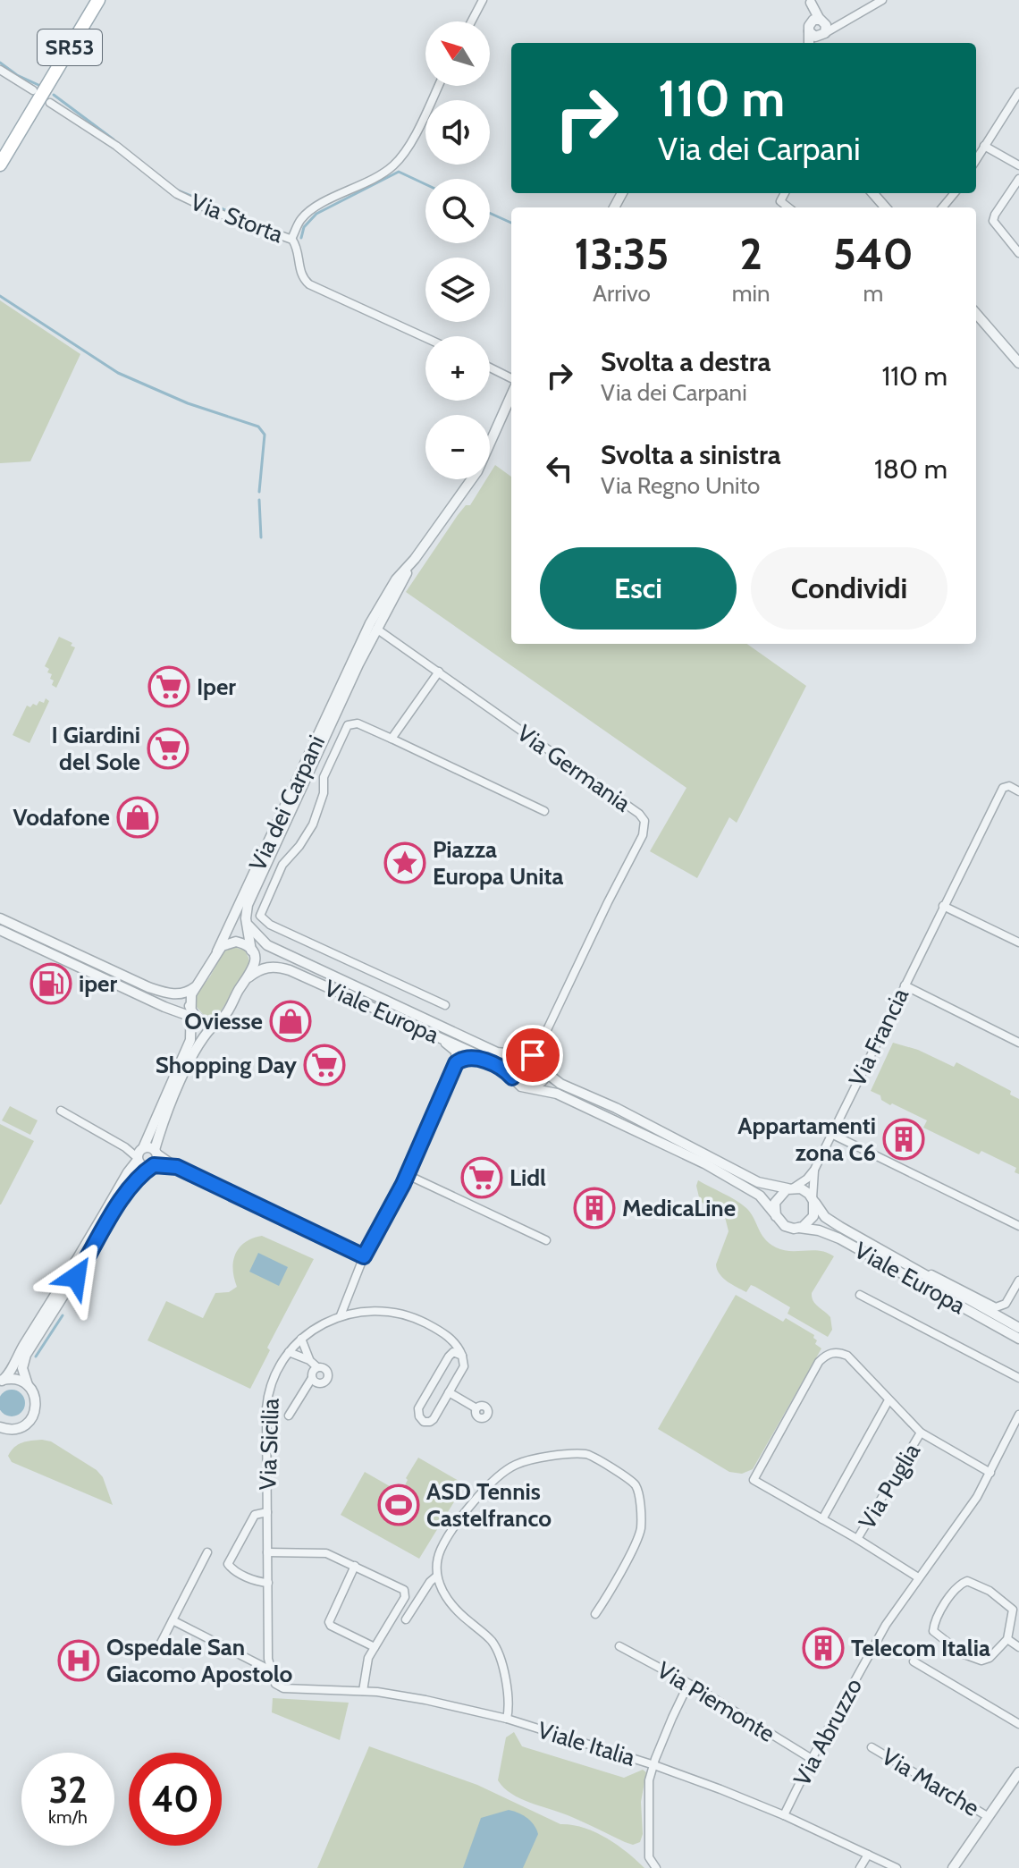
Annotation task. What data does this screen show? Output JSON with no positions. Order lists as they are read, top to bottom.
{
  "streets": {
    "main road": ["SR53"],
    "street": [
      "Via Storta",
      "Via Germania",
      "Via dei Carpani",
      "Viale Europa",
      "Via Francia",
      "Via Sicilia",
      "Via Puglia",
      "Via Piemonte",
      "Via Abruzzo",
      "Viale Italia",
      "Via Marche"
    ]
  },
  "crossings": [
    ["Via Germania", "Via dei Carpani"],
    ["Via Germania", "Viale Europa"],
    ["Via dei Carpani", "Viale Europa"],
    ["Viale Europa", "Via Francia"],
    ["Via Sicilia", "Viale Italia"],
    ["Via Piemonte", "Via Abruzzo"],
    ["Via Abruzzo", "Viale Italia"]
  ],
  "places": {
    "supermarket": [
      "Iper",
      "I Giardini del Sole",
      "Shopping Day",
      "Lidl"
    ],
    "shop": ["Vodafone", "Oviesse"],
    "place": ["Piazza Europa Unita"],
    "fuel station": ["iper"],
    "building": ["Appartamenti zona C6", "MedicaLine", "Telecom Italia"],
    "sports": ["ASD Tennis Castelfranco"],
    "hospital": ["Ospedale San Giacomo Apostolo"]
  },
  "north": "top left",
  "page": {
    "map_buttons": ["+", "−"],
    "turn": ["110 m", "Via dei Carpani"],
    "eta": [
      "13:35",
      "Arrivo",
      "2",
      "min",
      "540",
      "m"
    ],
    "list": [
      {
        "name": "Svolta a destra",
        "note": "Via dei Carpani",
        "value": "110 m"
      },
      {
        "name": "Svolta a sinistra",
        "note": "Via Regno Unito",
        "value": "180 m"
      }
    ],
    "buttons": ["Esci", "Condividi"],
    "speed": "32 km/h",
    "limit": "40"
  }
}
